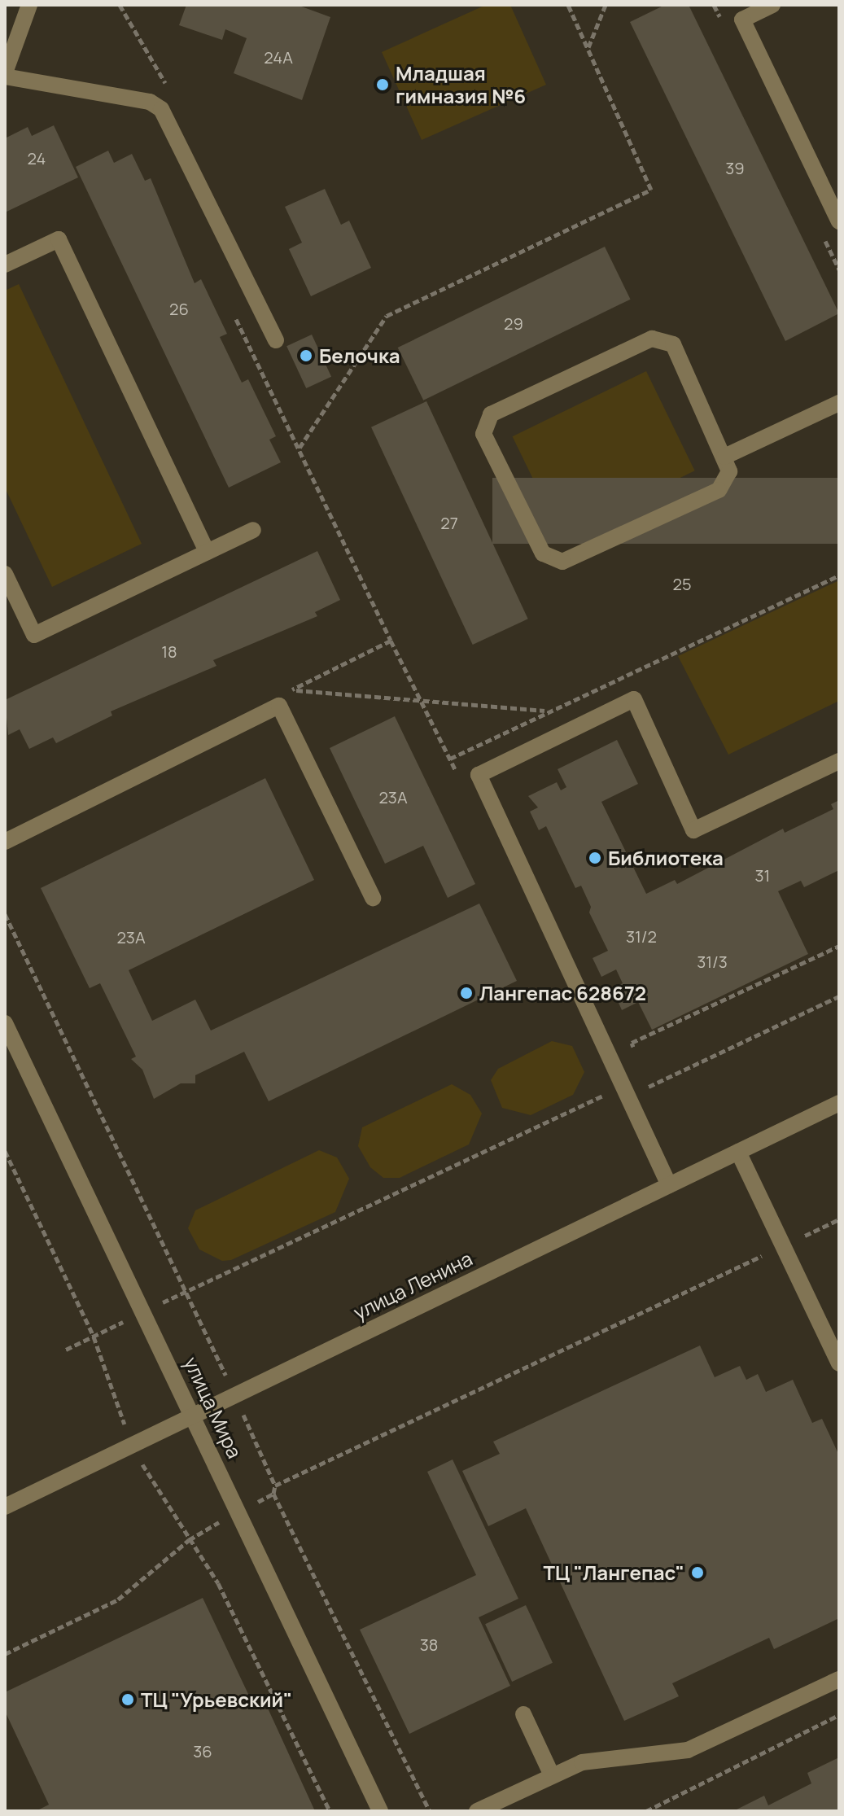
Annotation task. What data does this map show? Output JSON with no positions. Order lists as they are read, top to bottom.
{
  "streets": {
    "street": ["улица Ленина", "улица Мира"]
  },
  "crossings": [
    ["улица Ленина", "улица Мира"]
  ],
  "places": [
    "Младшая гимназия №6",
    "Белочка",
    "Библиотека",
    "Лангепас 628672",
    "ТЦ \"Лангепас\"",
    "ТЦ \"Урьевский\""
  ],
  "house_numbers": [
    "24А",
    "24",
    "39",
    "26",
    "29",
    "27",
    "25",
    "18",
    "23А",
    "31",
    "31/2",
    "23А",
    "31/3",
    "38",
    "36"
  ]
}
